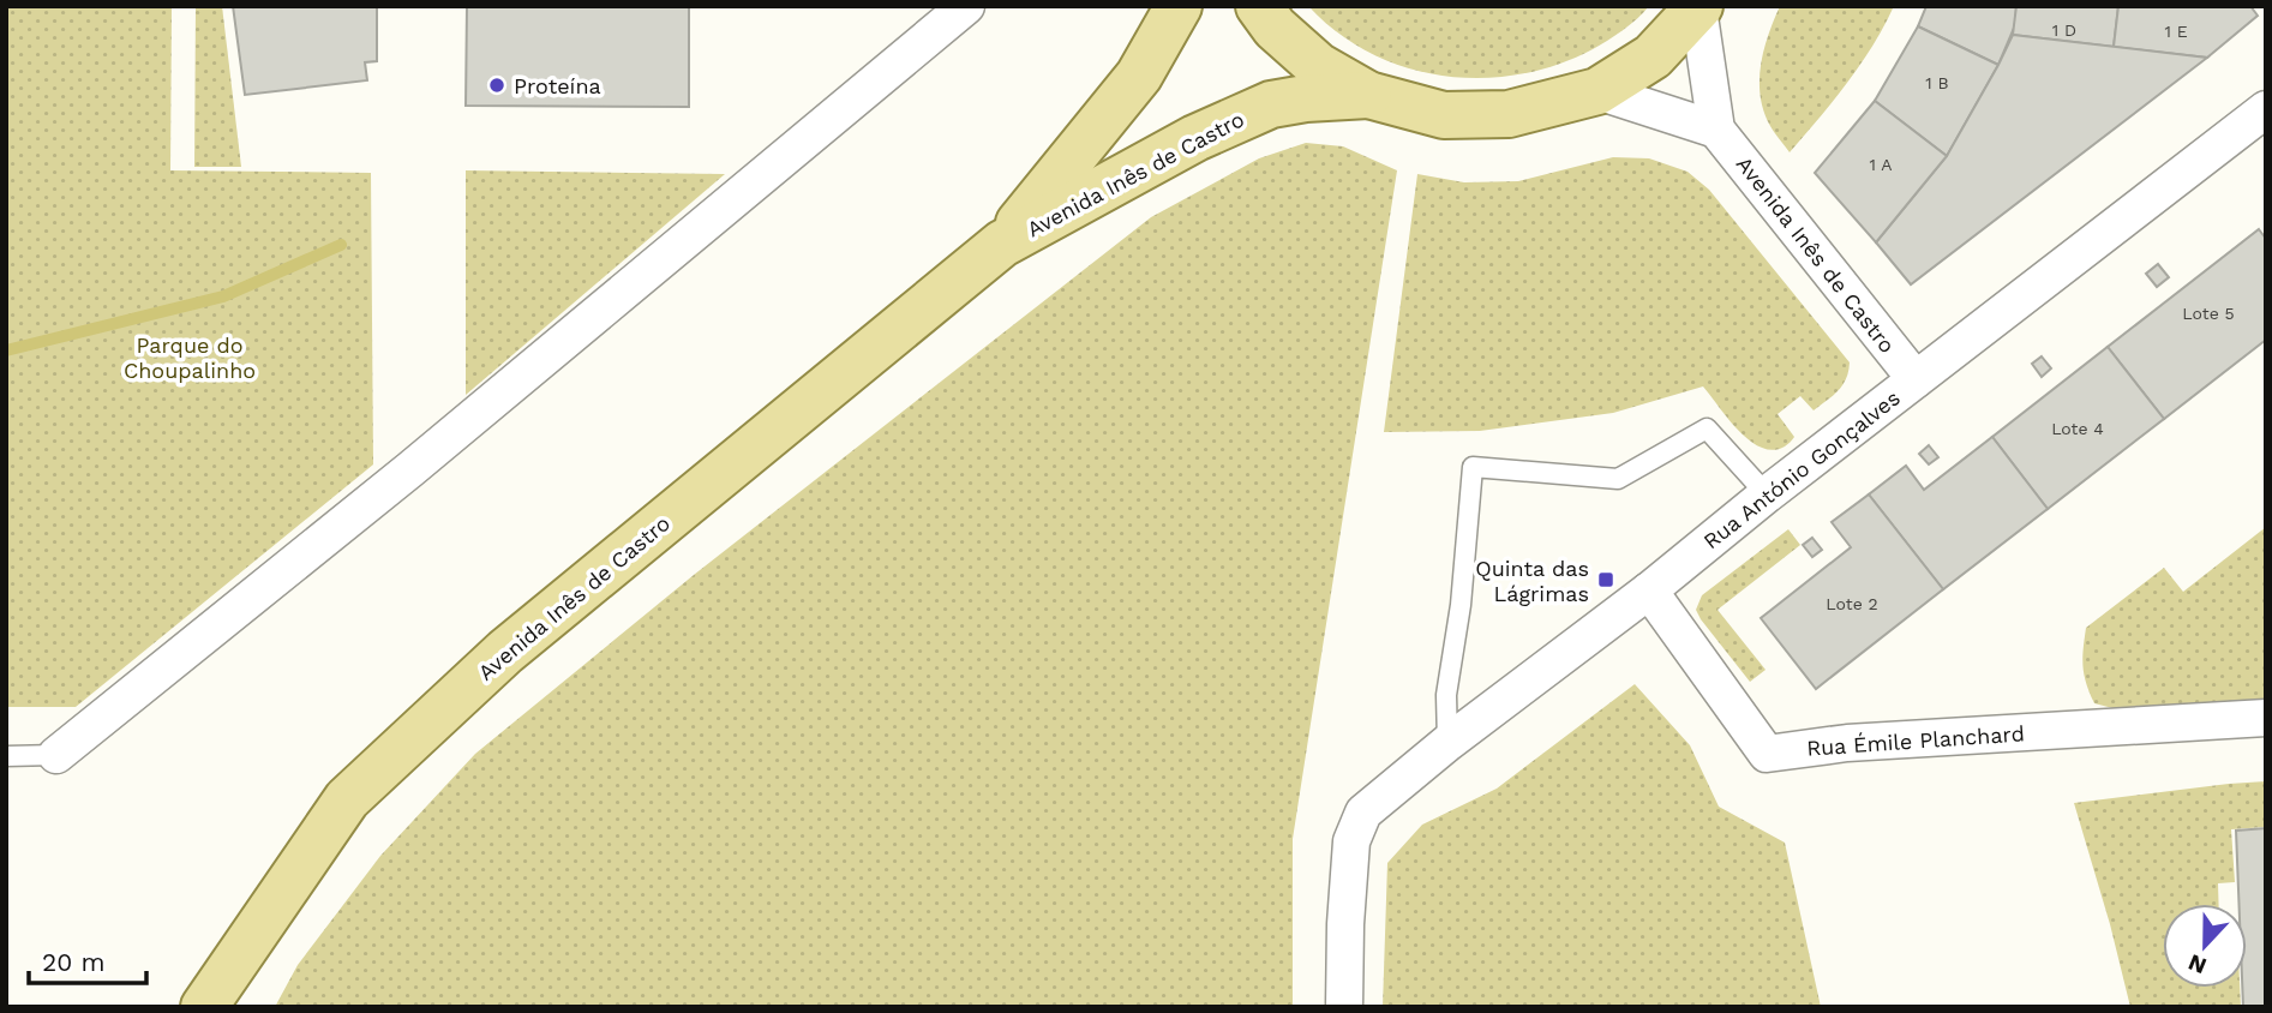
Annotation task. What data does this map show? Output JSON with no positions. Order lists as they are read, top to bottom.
{
  "streets": {
    "main road": ["Avenida Inês de Castro"],
    "street": ["Rua António Gonçalves", "Rua Émile Planchard"]
  },
  "crossings": [
    ["Avenida Inês de Castro", "Rua António Gonçalves"],
    ["Rua António Gonçalves", "Rua Émile Planchard"]
  ],
  "parks": ["Parque do Choupalinho"],
  "places": {
    "other": ["Proteína"],
    "transit": ["Quinta das Lágrimas"]
  },
  "house_numbers": [
    "1 D",
    "1 E",
    "1 B",
    "1 A",
    "Lote 5",
    "Lote 4",
    "Lote 2"
  ],
  "scale_bar": "20 m",
  "north": "bottom"
}
